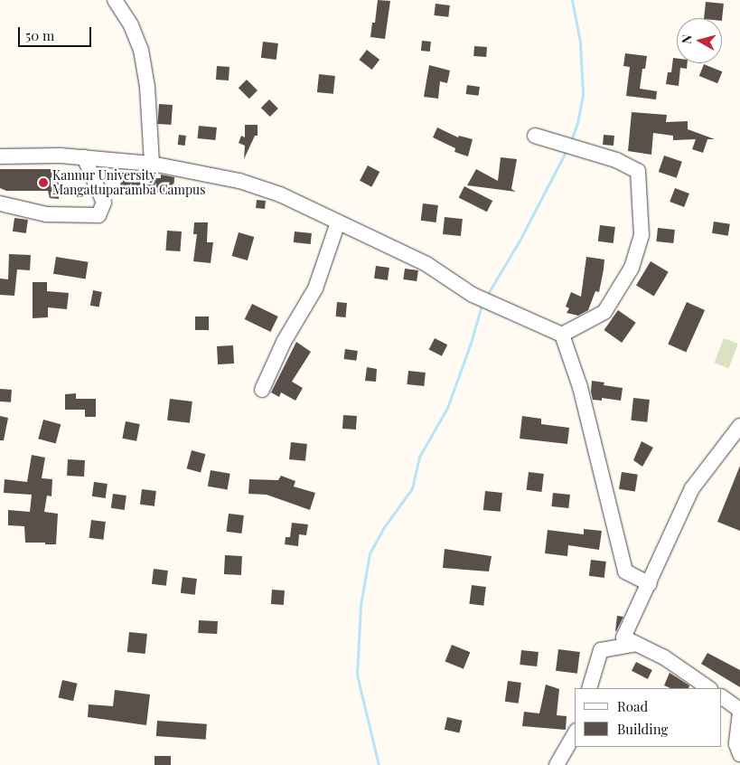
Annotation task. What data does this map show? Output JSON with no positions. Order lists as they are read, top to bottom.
{
  "places": ["Kannur University Mangattuparamba Campus"],
  "legend": ["Road", "Building"],
  "scale_bar": "50 m",
  "north": "left"
}
